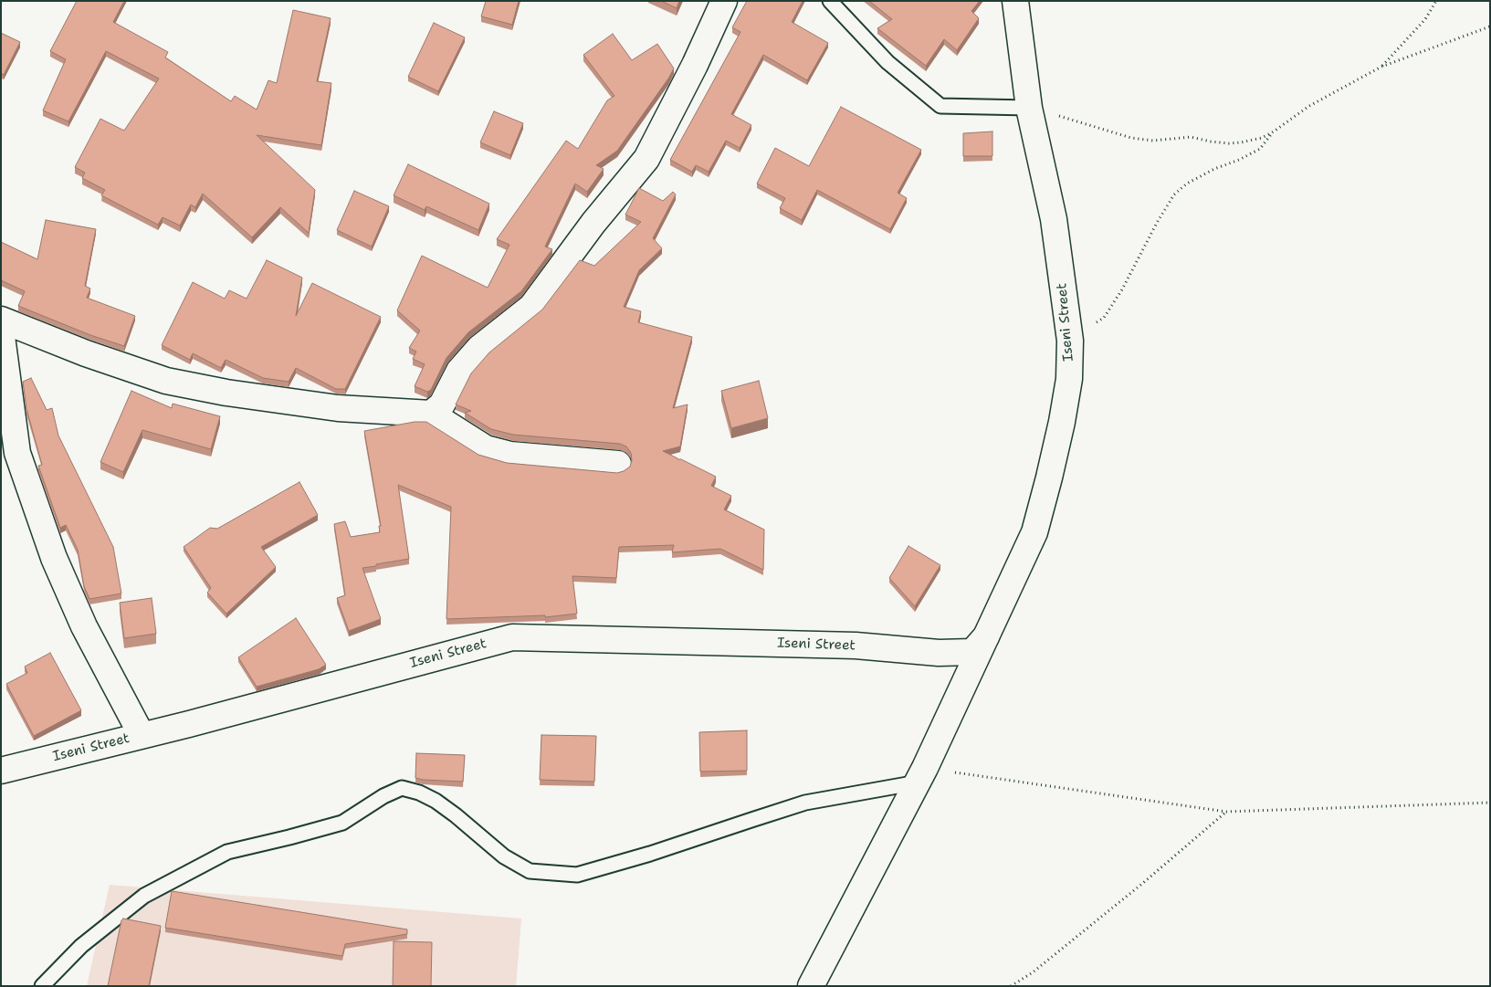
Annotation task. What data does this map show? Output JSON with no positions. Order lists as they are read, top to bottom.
{
  "streets": {
    "street": ["Iseni Street"]
  }
}
